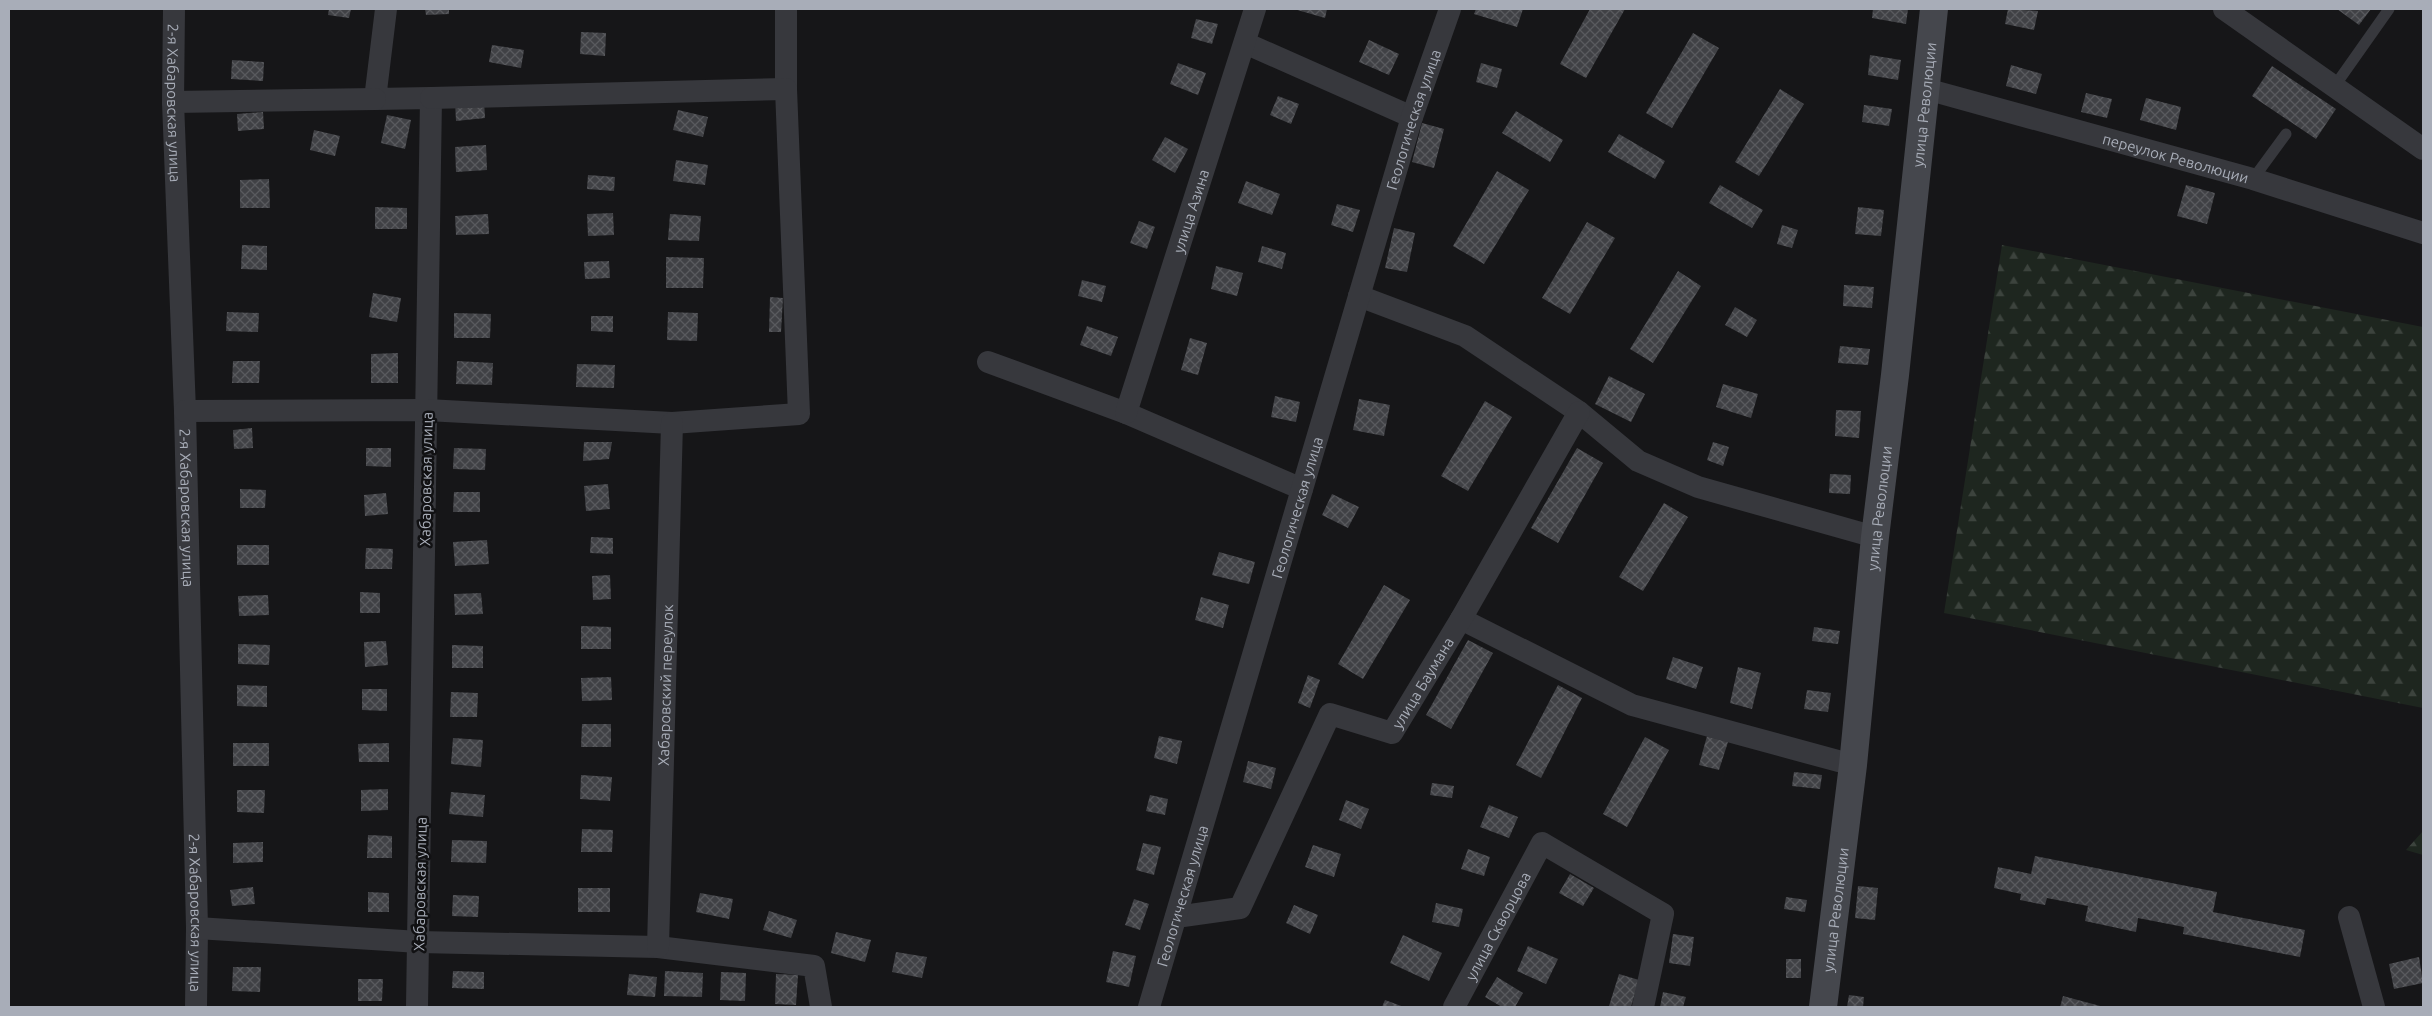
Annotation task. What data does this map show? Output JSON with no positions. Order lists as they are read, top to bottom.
{
  "streets": {
    "street": [
      "2-я Хабаровская улица",
      "улица Революции",
      "Геологическая улица",
      "переулок Революции",
      "улица Азина",
      "Хабаровская улица",
      "улица Баумана",
      "Хабаровский переулок",
      "улица Скворцова"
    ]
  },
  "crossings": [
    ["улица Революции", "переулок Революции"],
    ["Геологическая улица", "улица Баумана"]
  ]
}
